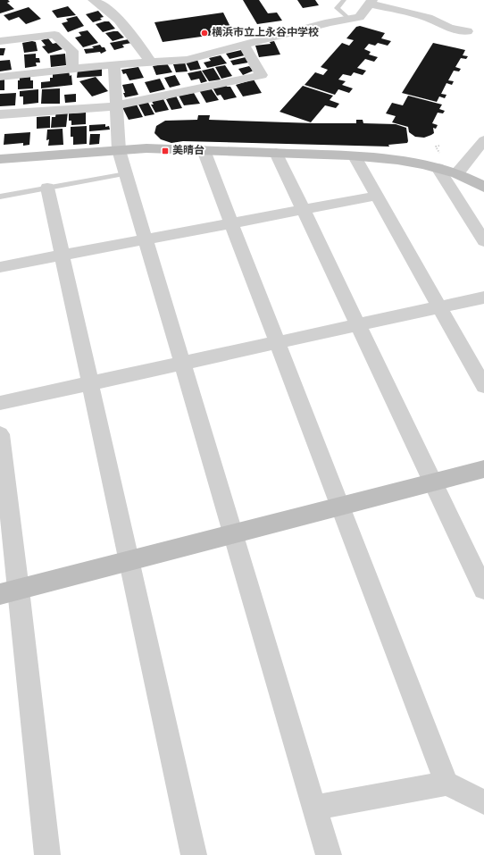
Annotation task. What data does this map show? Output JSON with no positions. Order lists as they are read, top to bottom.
{
  "places": {
    "other": ["横浜市立上永谷中学校"],
    "transit": ["美晴台"]
  }
}
